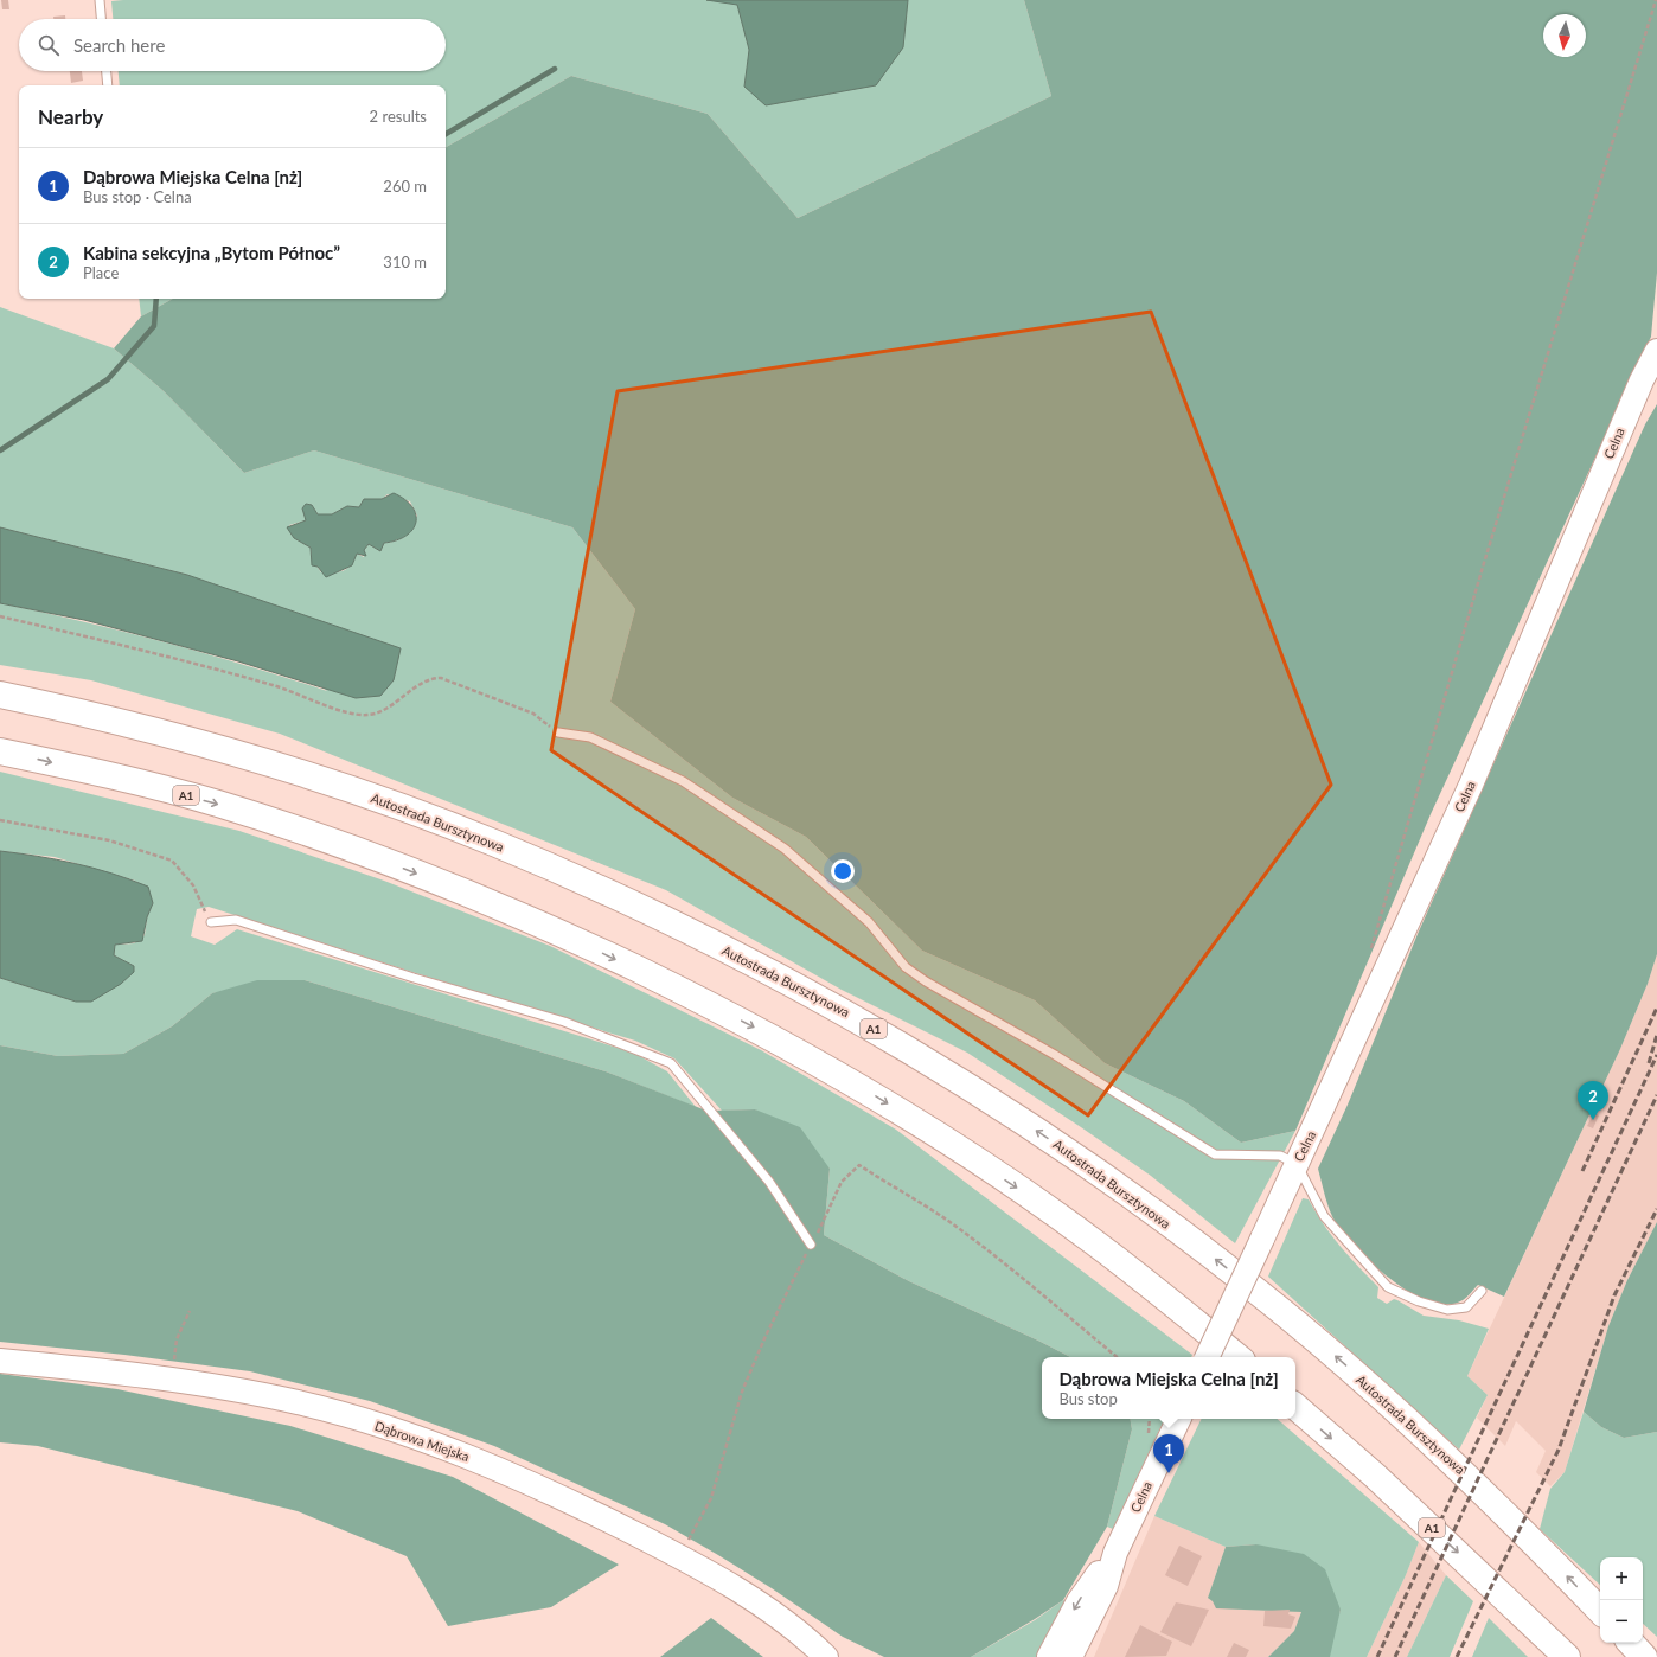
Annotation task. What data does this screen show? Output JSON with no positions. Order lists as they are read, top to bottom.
{
  "streets": {
    "highway": ["A1", "Autostrada Bursztynowa"],
    "street": ["Celna", "Dąbrowa Miejska"]
  },
  "north": "bottom",
  "page": {
    "search": "Search here",
    "heading": ["Nearby", "2 results"],
    "list": [
      {
        "mark": "1",
        "name": "Dąbrowa Miejska Celna [nż]",
        "note": "Bus stop · Celna",
        "value": "260 m"
      },
      {
        "mark": "2",
        "name": "Kabina sekcyjna „Bytom Północ”",
        "note": "Place",
        "value": "310 m"
      }
    ],
    "pins": ["2", "1"],
    "popup": ["Dąbrowa Miejska Celna [nż]", "Bus stop"],
    "map_buttons": ["+", "−"]
  }
}
